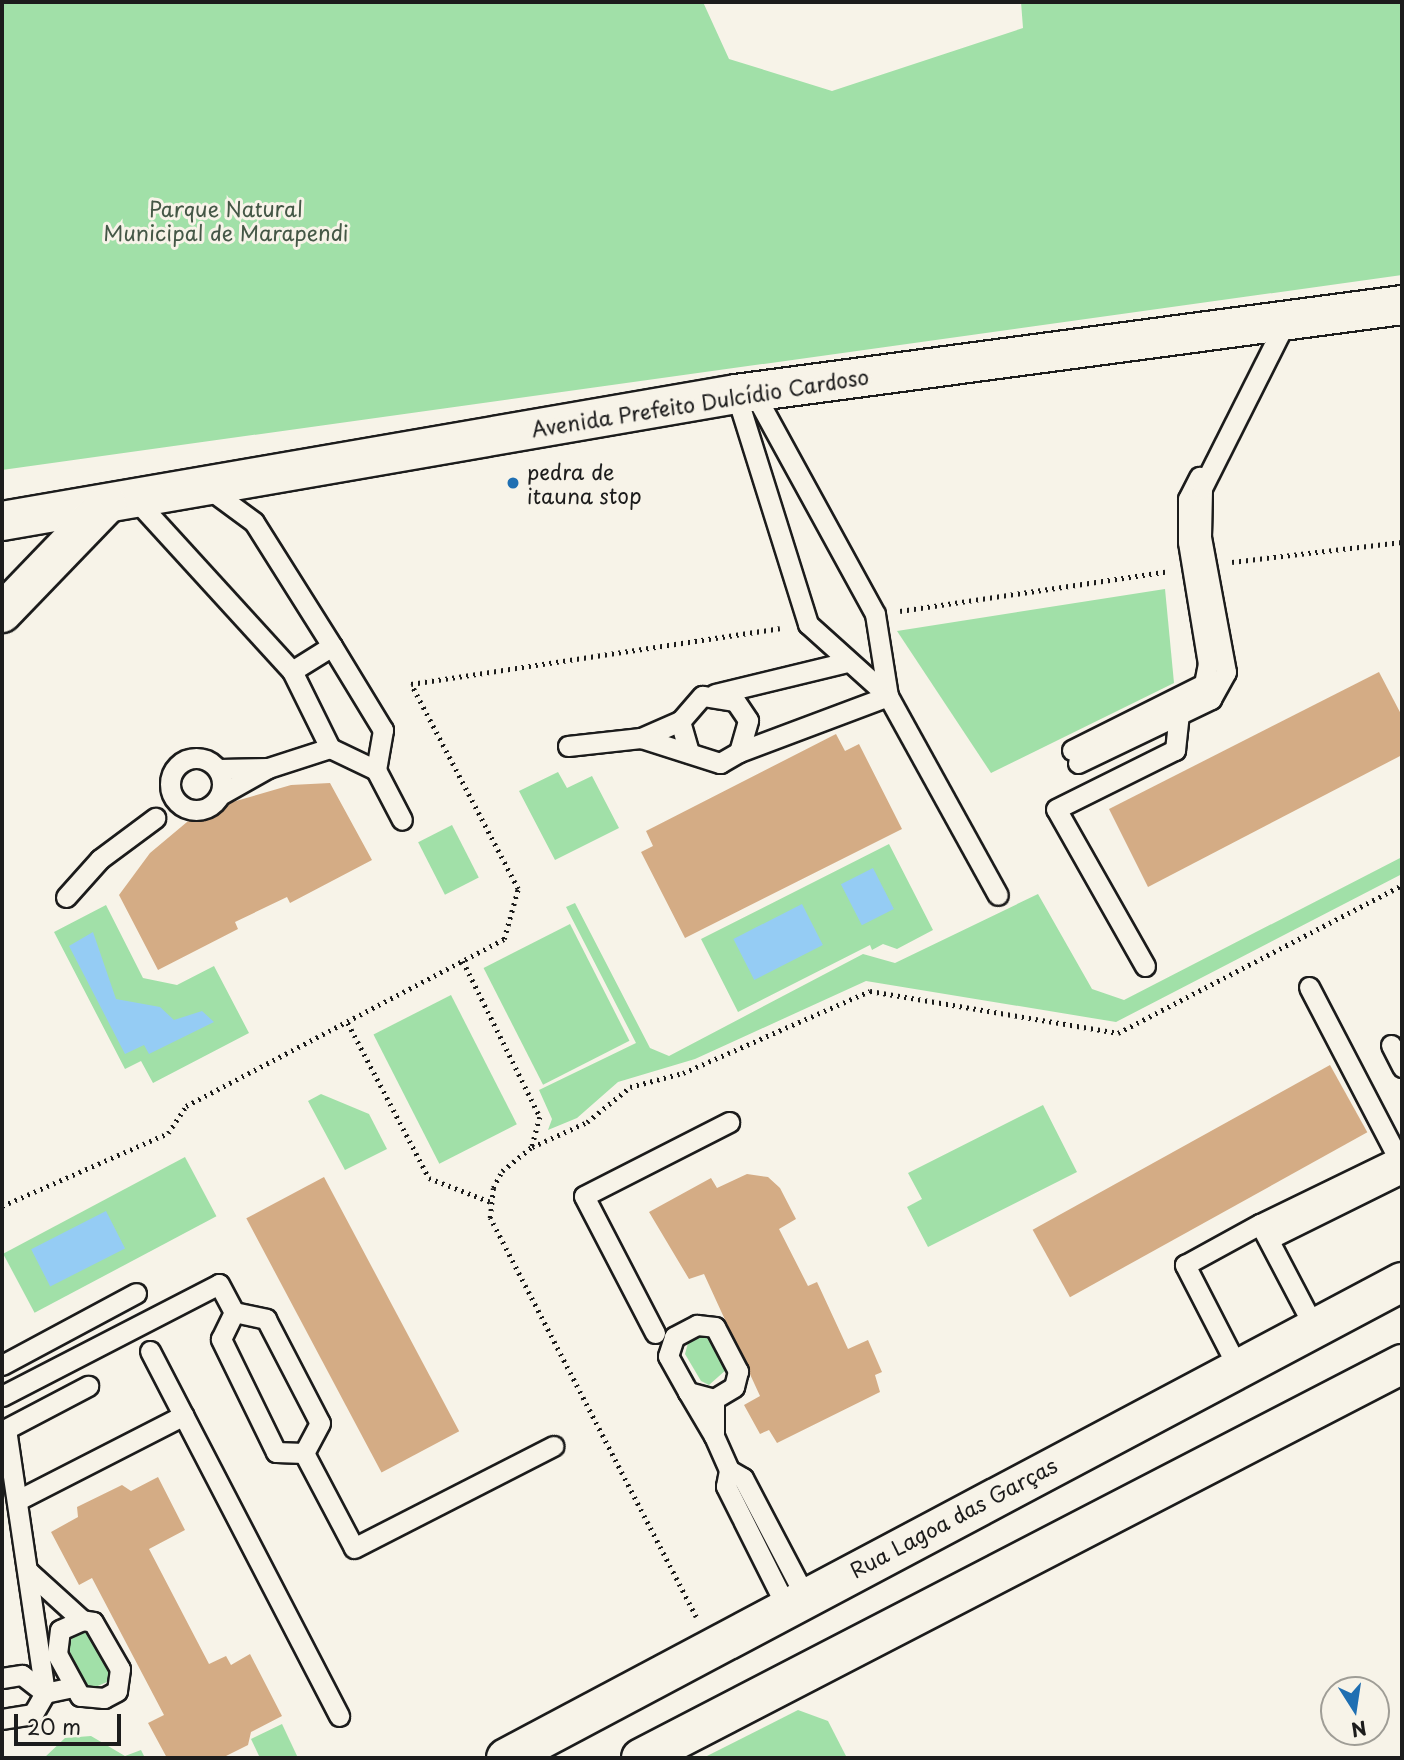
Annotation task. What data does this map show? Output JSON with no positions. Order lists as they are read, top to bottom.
{
  "streets": {
    "street": ["Avenida Prefeito Dulcídio Cardoso", "Rua Lagoa das Garças"]
  },
  "parks": ["Parque Natural Municipal de Marapendi"],
  "places": ["pedra de itauna stop"],
  "scale_bar": "20 m",
  "north": "bottom"
}
